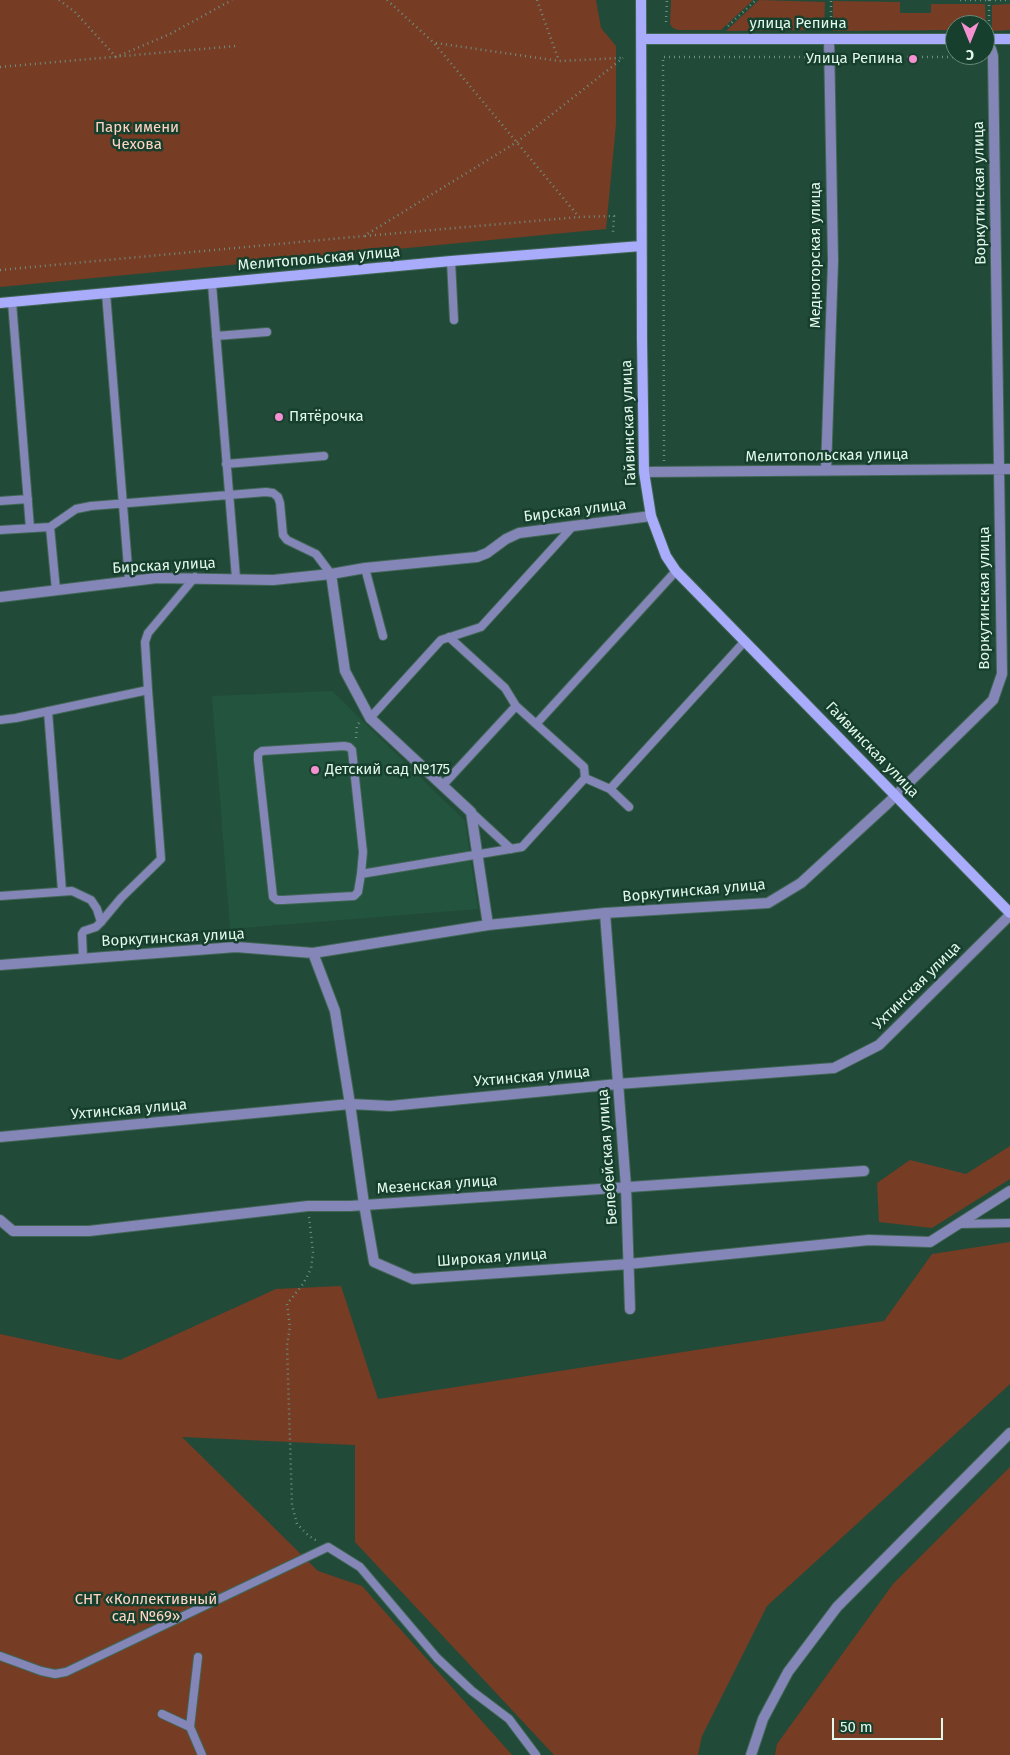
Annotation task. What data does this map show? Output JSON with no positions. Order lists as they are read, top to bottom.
{
  "streets": {
    "main road": ["улица Репина", "Мелитопольская улица", "Гайвинская улица"],
    "street": [
      "Воркутинская улица",
      "Медногорская улица",
      "Бирская улица",
      "Ухтинская улица",
      "Белебейская улица",
      "Мезенская улица",
      "Широкая улица"
    ]
  },
  "crossings": [
    ["улица Репина", "Медногорская улица"],
    ["улица Репина", "Гайвинская улица"],
    ["Воркутинская улица", "Мелитопольская улица"],
    ["Воркутинская улица", "Гайвинская улица"],
    ["Воркутинская улица", "Белебейская улица"],
    ["Воркутинская улица", "Широкая улица"],
    ["Медногорская улица", "Мелитопольская улица"],
    ["Мелитопольская улица", "Гайвинская улица"],
    ["Гайвинская улица", "Бирская улица"],
    ["Гайвинская улица", "Ухтинская улица"],
    ["Ухтинская улица", "Белебейская улица"],
    ["Ухтинская улица", "Широкая улица"],
    ["Белебейская улица", "Мезенская улица"],
    ["Белебейская улица", "Широкая улица"],
    ["Мезенская улица", "Широкая улица"]
  ],
  "parks": ["Парк имени Чехова", "СНТ «Коллективный сад №69»"],
  "places": ["Улица Репина", "Пятёрочка", "Детский сад №175"],
  "scale_bar": "50 m",
  "north": "bottom"
}
